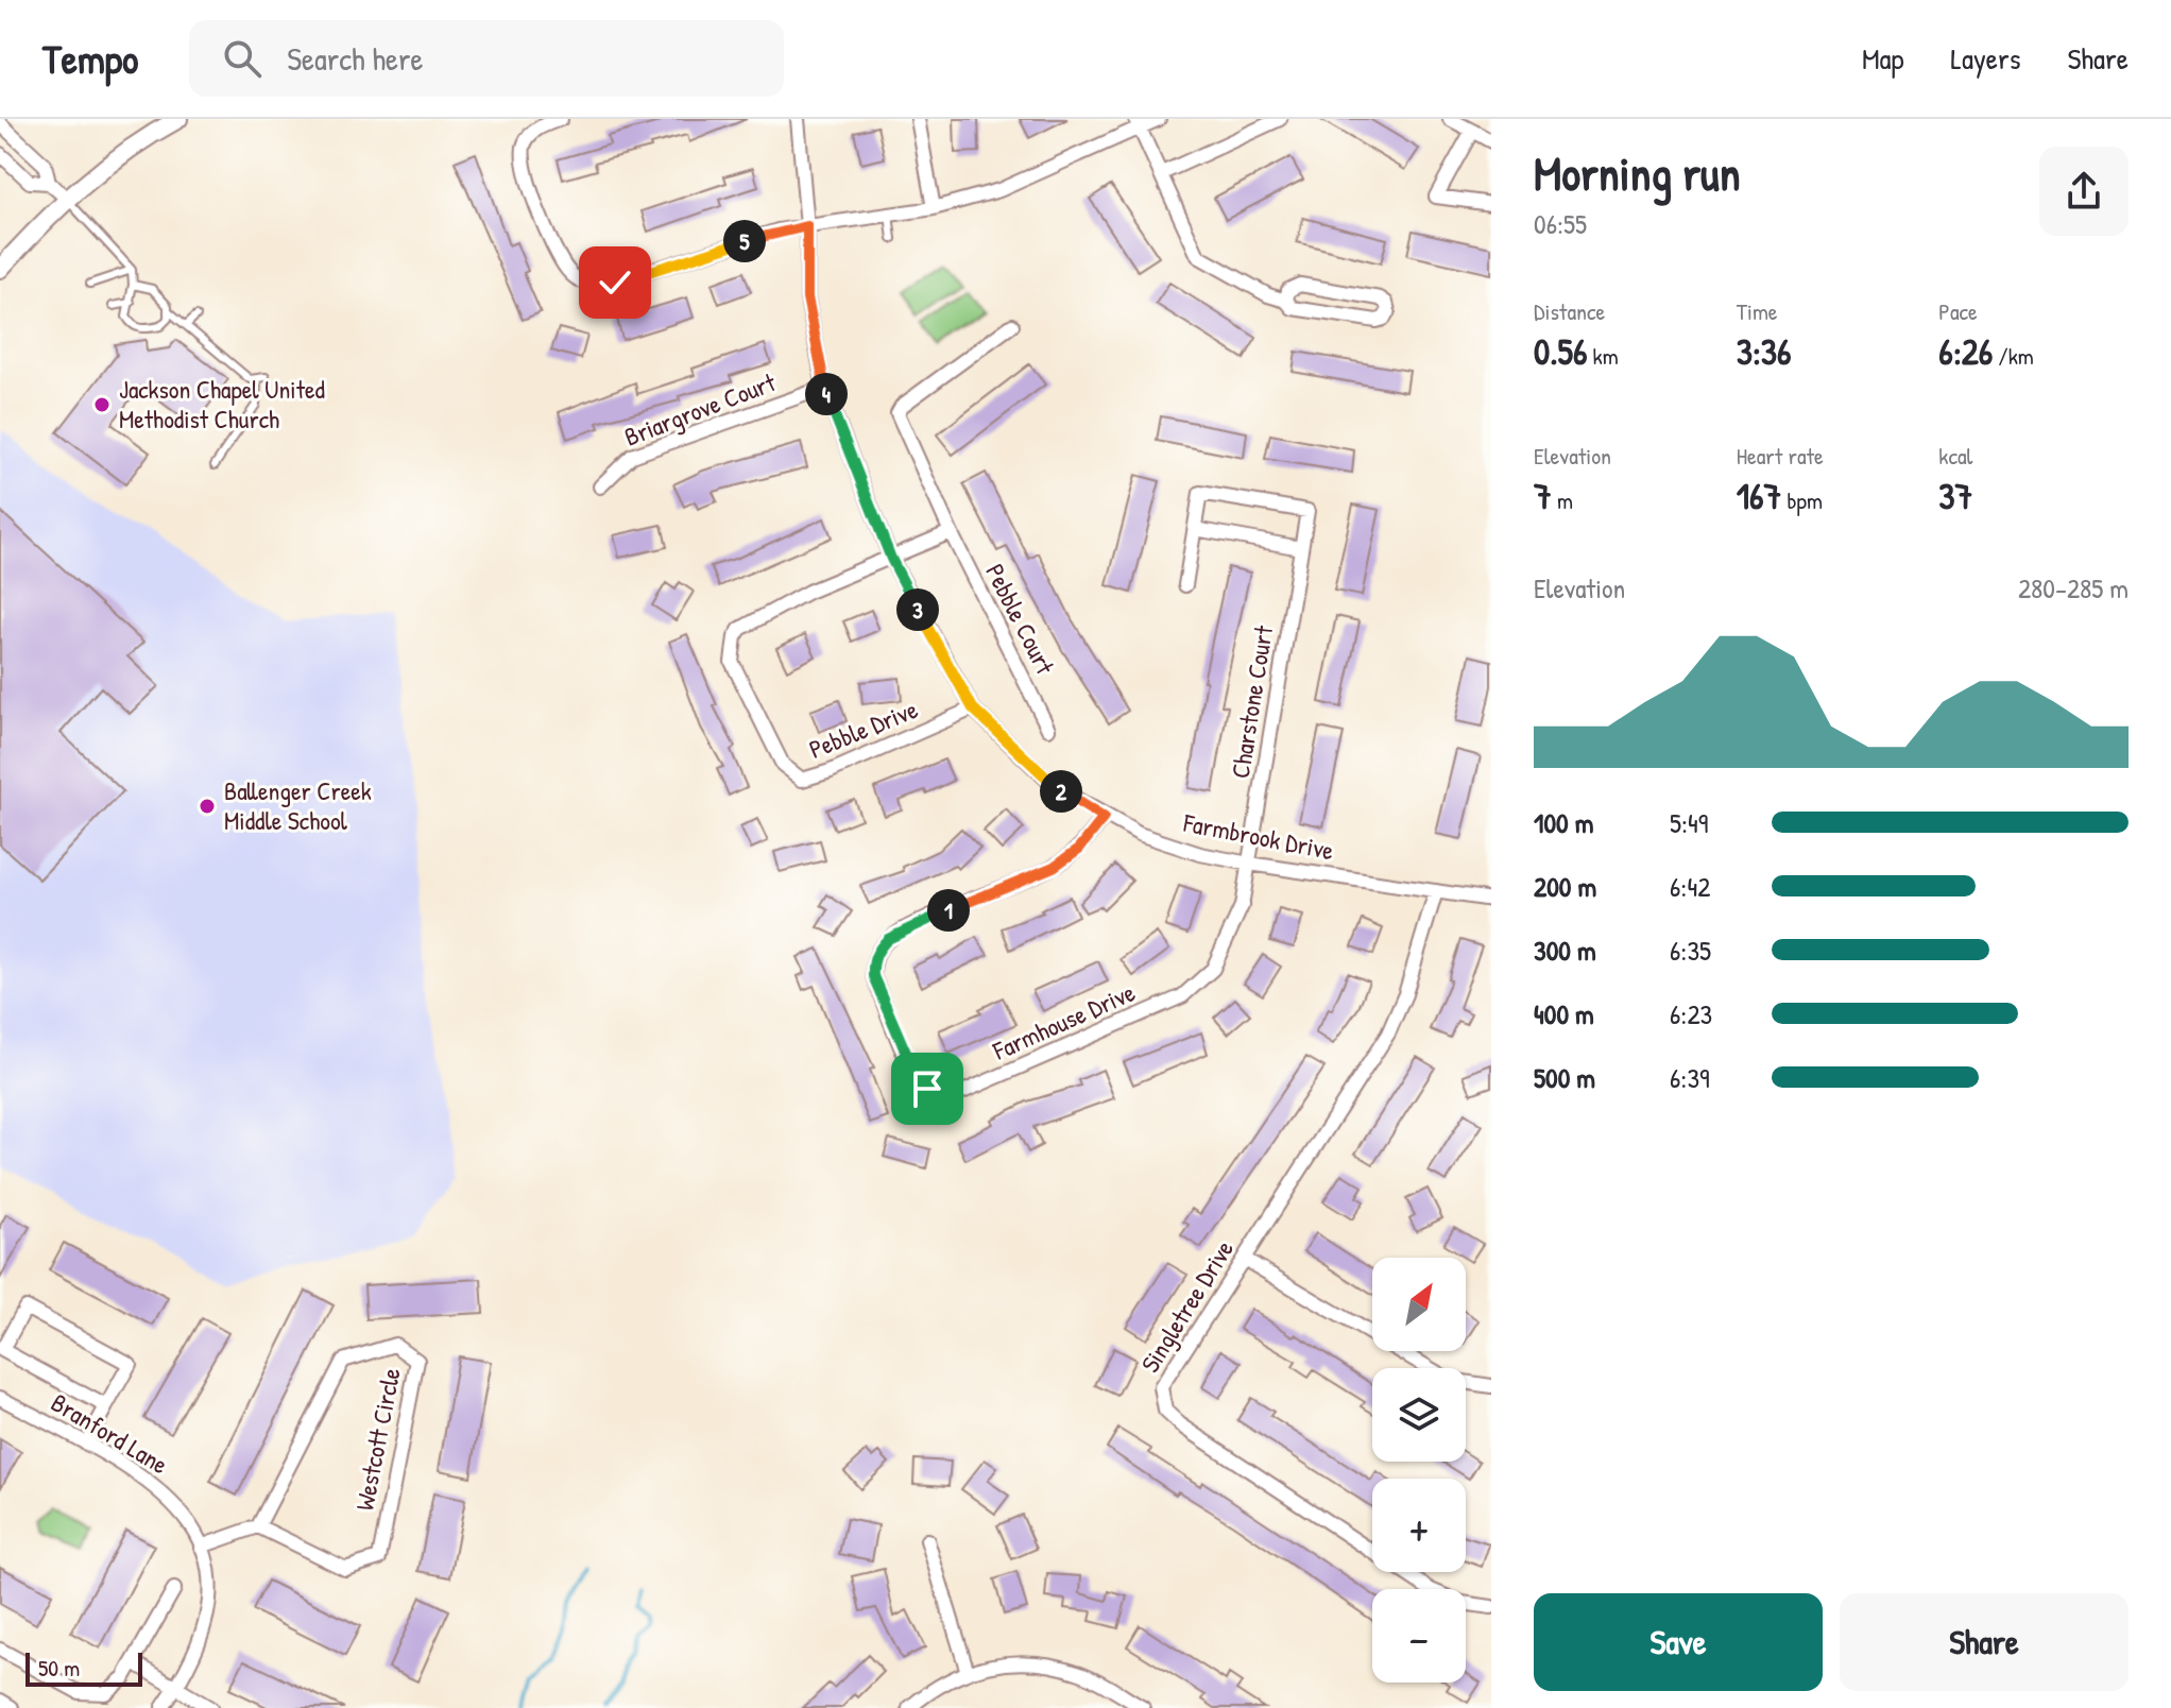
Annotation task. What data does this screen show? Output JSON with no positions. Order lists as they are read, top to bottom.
{
  "streets": {
    "street": [
      "Briargrove Court",
      "Pebble Court",
      "Charstone Court",
      "Pebble Drive",
      "Farmbrook Drive",
      "Farmhouse Drive",
      "Singletree Drive",
      "Branford Lane",
      "Westcott Circle"
    ]
  },
  "crossings": [
    ["Briargrove Court", "Farmbrook Drive"],
    ["Charstone Court", "Farmbrook Drive"],
    ["Charstone Court", "Farmhouse Drive"],
    ["Pebble Drive", "Farmbrook Drive"],
    ["Farmbrook Drive", "Farmhouse Drive"],
    ["Farmbrook Drive", "Singletree Drive"]
  ],
  "places": ["Jackson Chapel United Methodist Church", "Ballenger Creek Middle School"],
  "scale_bar": "50 m",
  "north": "top right",
  "page": {
    "header": "Tempo",
    "search": "Search here",
    "nav": ["Map", "Layers", "Share"],
    "heading": ["Morning run", "06:55"],
    "pins": [
      "5",
      "4",
      "3",
      "2",
      "1"
    ],
    "stats": [
      ["Distance", "0.56 km"],
      ["Time", "3:36"],
      ["Pace", "6:26 /km"],
      ["Elevation", "7 m"],
      ["Heart rate", "167 bpm"],
      ["kcal", "37"]
    ],
    "chart": ["Elevation", "280–285 m"],
    "list": [
      {
        "name": "100 m",
        "note": "5:49"
      },
      {
        "name": "200 m",
        "note": "6:42"
      },
      {
        "name": "300 m",
        "note": "6:35"
      },
      {
        "name": "400 m",
        "note": "6:23"
      },
      {
        "name": "500 m",
        "note": "6:39"
      }
    ],
    "map_buttons": ["+", "−"],
    "buttons": ["Save", "Share"],
    "scale": "50 m"
  }
}
